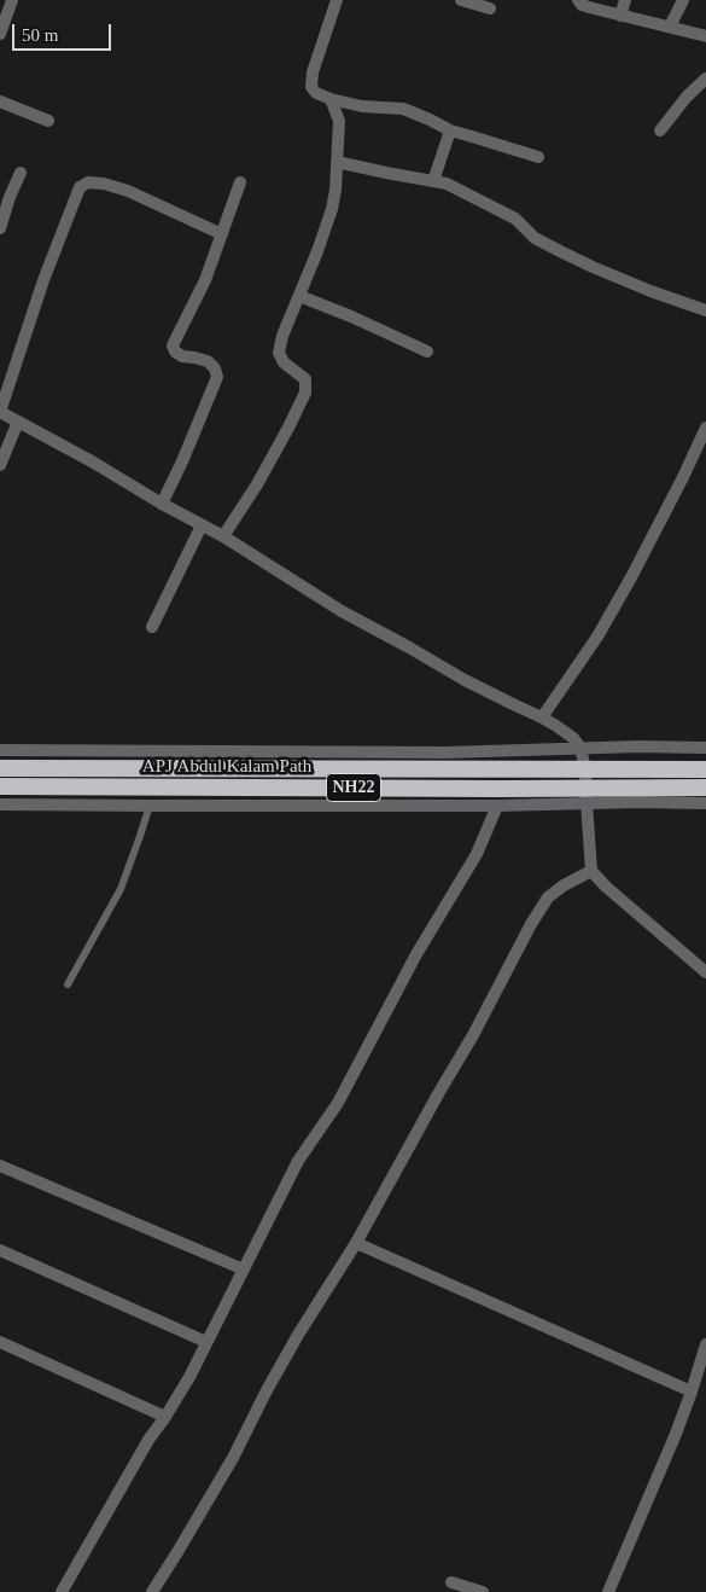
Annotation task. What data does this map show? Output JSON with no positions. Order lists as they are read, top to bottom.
{
  "streets": {
    "highway": ["APJ Abdul Kalam Path", "NH22"]
  },
  "crossings": [
    ["APJ Abdul Kalam Path", "NH22"]
  ],
  "scale_bar": "50 m"
}
